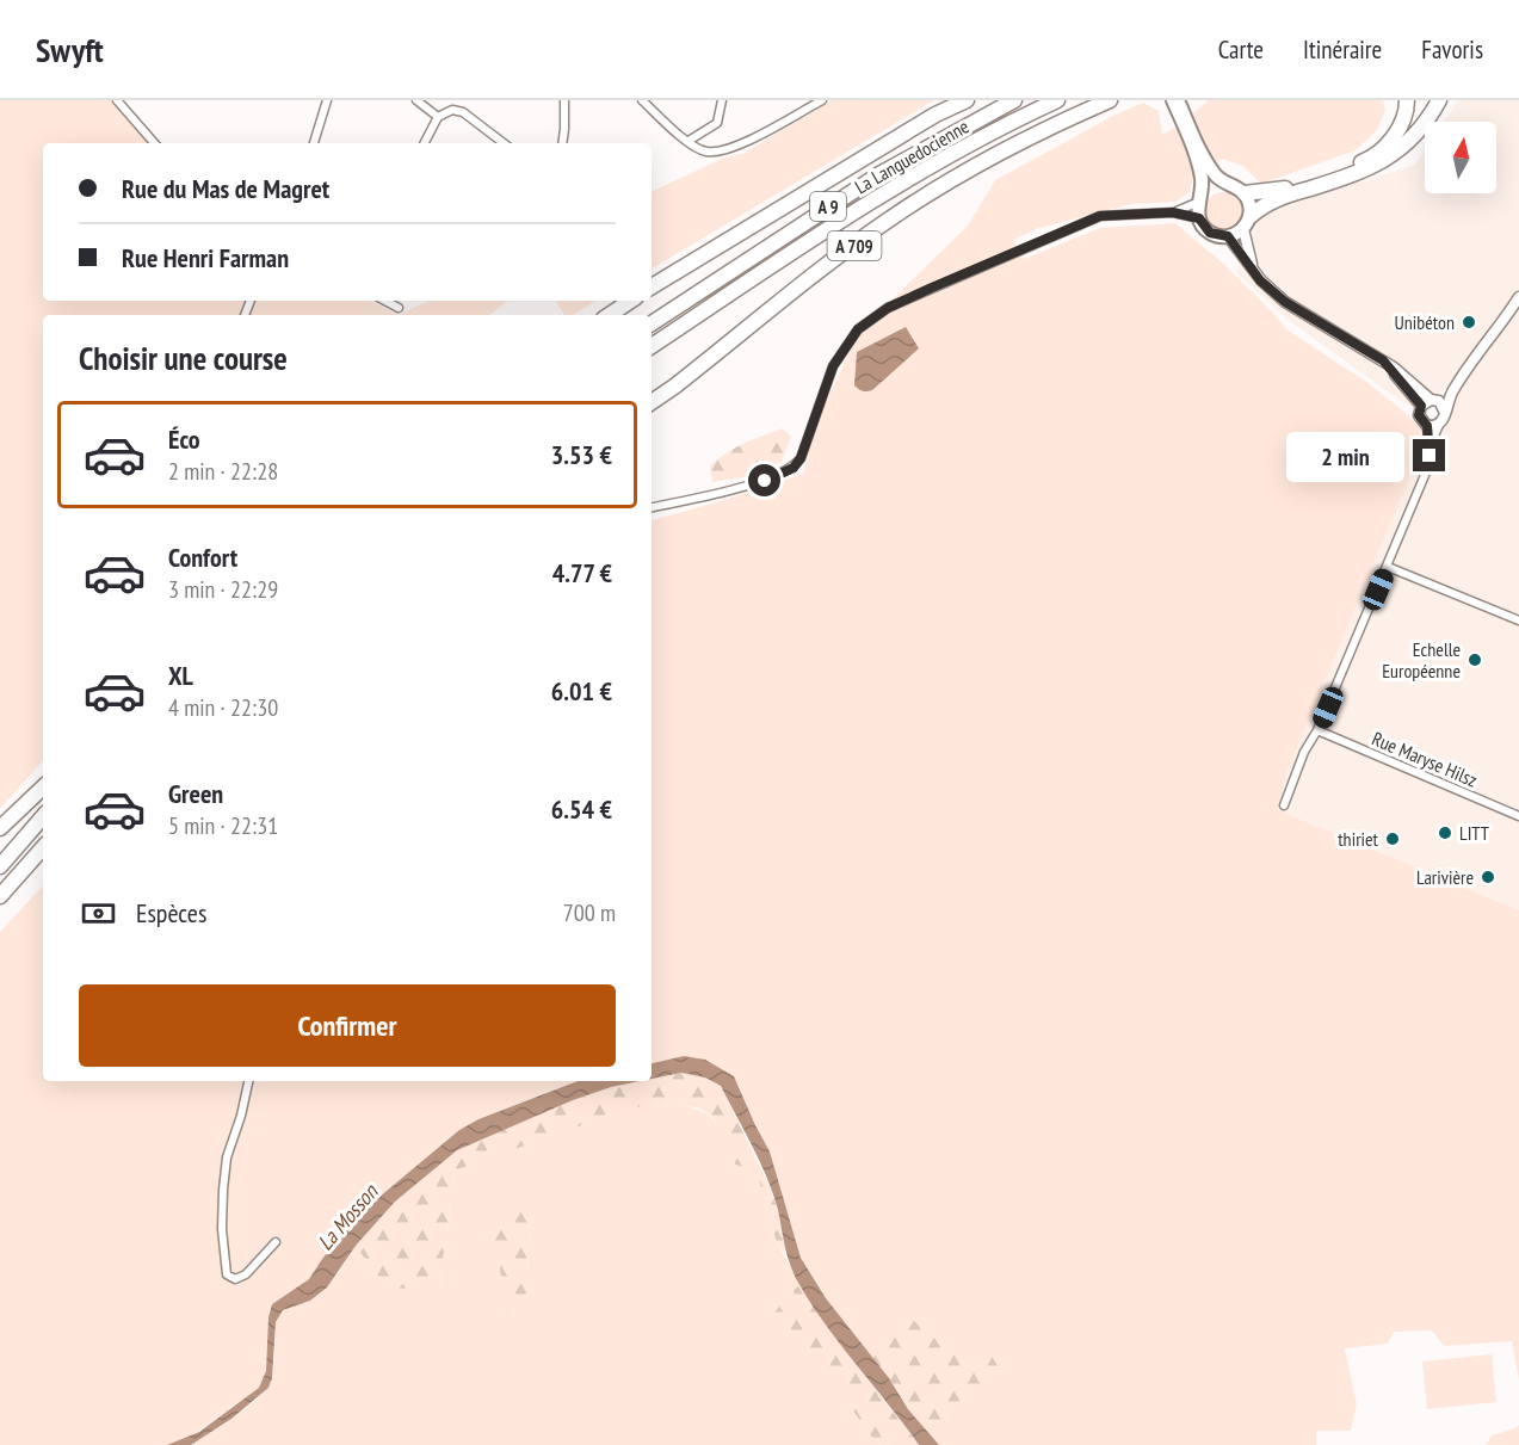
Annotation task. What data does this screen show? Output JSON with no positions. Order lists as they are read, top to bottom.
{
  "streets": {
    "highway": ["La Languedocienne", "A 9", "A 709"],
    "street": ["Rue Maryse Hilsz"]
  },
  "water": ["La Mosson"],
  "places": [
    "Unibéton",
    "Echelle Européenne",
    "LITT",
    "thiriet",
    "Larivière"
  ],
  "north": "top",
  "page": {
    "header": "Swyft",
    "nav": ["Carte", "Itinéraire", "Favoris"],
    "banner": ["Rue du Mas de Magret", "Rue Henri Farman"],
    "heading": "Choisir une course",
    "list": [
      {
        "name": "Éco",
        "note": "2 min · 22:28",
        "value": "3.53 €"
      },
      {
        "name": "Confort",
        "note": "3 min · 22:29",
        "value": "4.77 €"
      },
      {
        "name": "XL",
        "note": "4 min · 22:30",
        "value": "6.01 €"
      },
      {
        "name": "Green",
        "note": "5 min · 22:31",
        "value": "6.54 €"
      }
    ],
    "bubble": "2 min",
    "pay": ["Espèces", "700 m"],
    "buttons": "Confirmer"
  }
}
